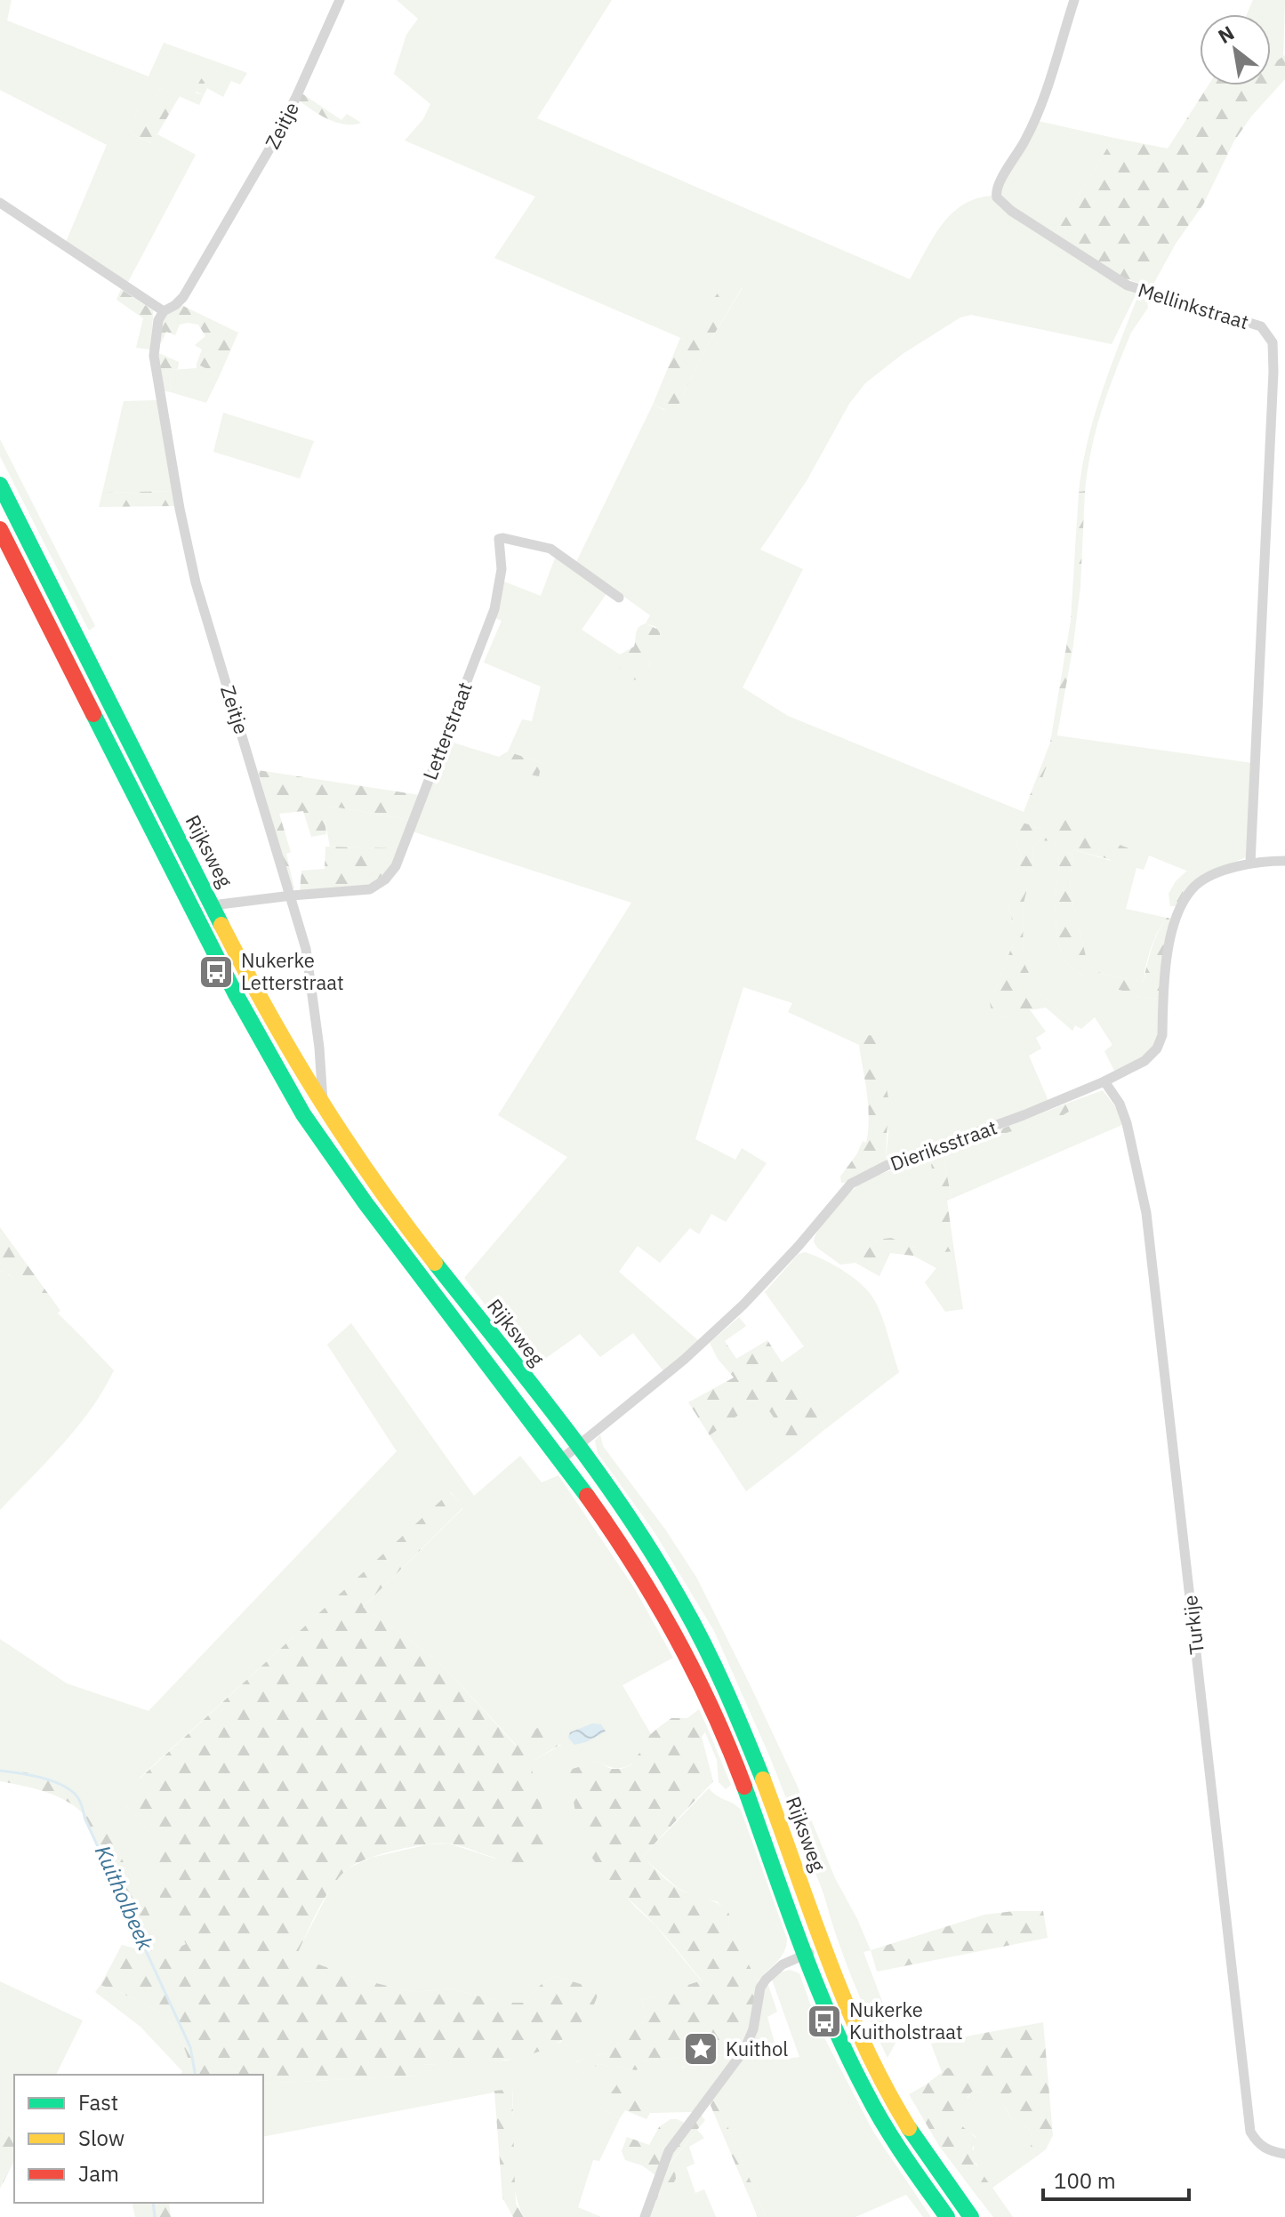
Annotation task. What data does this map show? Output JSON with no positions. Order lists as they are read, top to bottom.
{
  "streets": {
    "highway": ["Rijksweg"],
    "street": [
      "Zeitje",
      "Mellinkstraat",
      "Letterstraat",
      "Dieriksstraat",
      "Turkije"
    ]
  },
  "crossings": [
    ["Zeitje", "Letterstraat"],
    ["Zeitje", "Rijksweg"],
    ["Mellinkstraat", "Dieriksstraat"],
    ["Letterstraat", "Rijksweg"],
    ["Rijksweg", "Dieriksstraat"],
    ["Dieriksstraat", "Turkije"]
  ],
  "water": ["Kuitholbeek"],
  "places": {
    "bus stop": ["Nukerke Letterstraat", "Nukerke Kuitholstraat"],
    "place": ["Kuithol"]
  },
  "legend": ["Fast", "Slow", "Jam"],
  "scale_bar": "100 m",
  "north": "top left"
}
